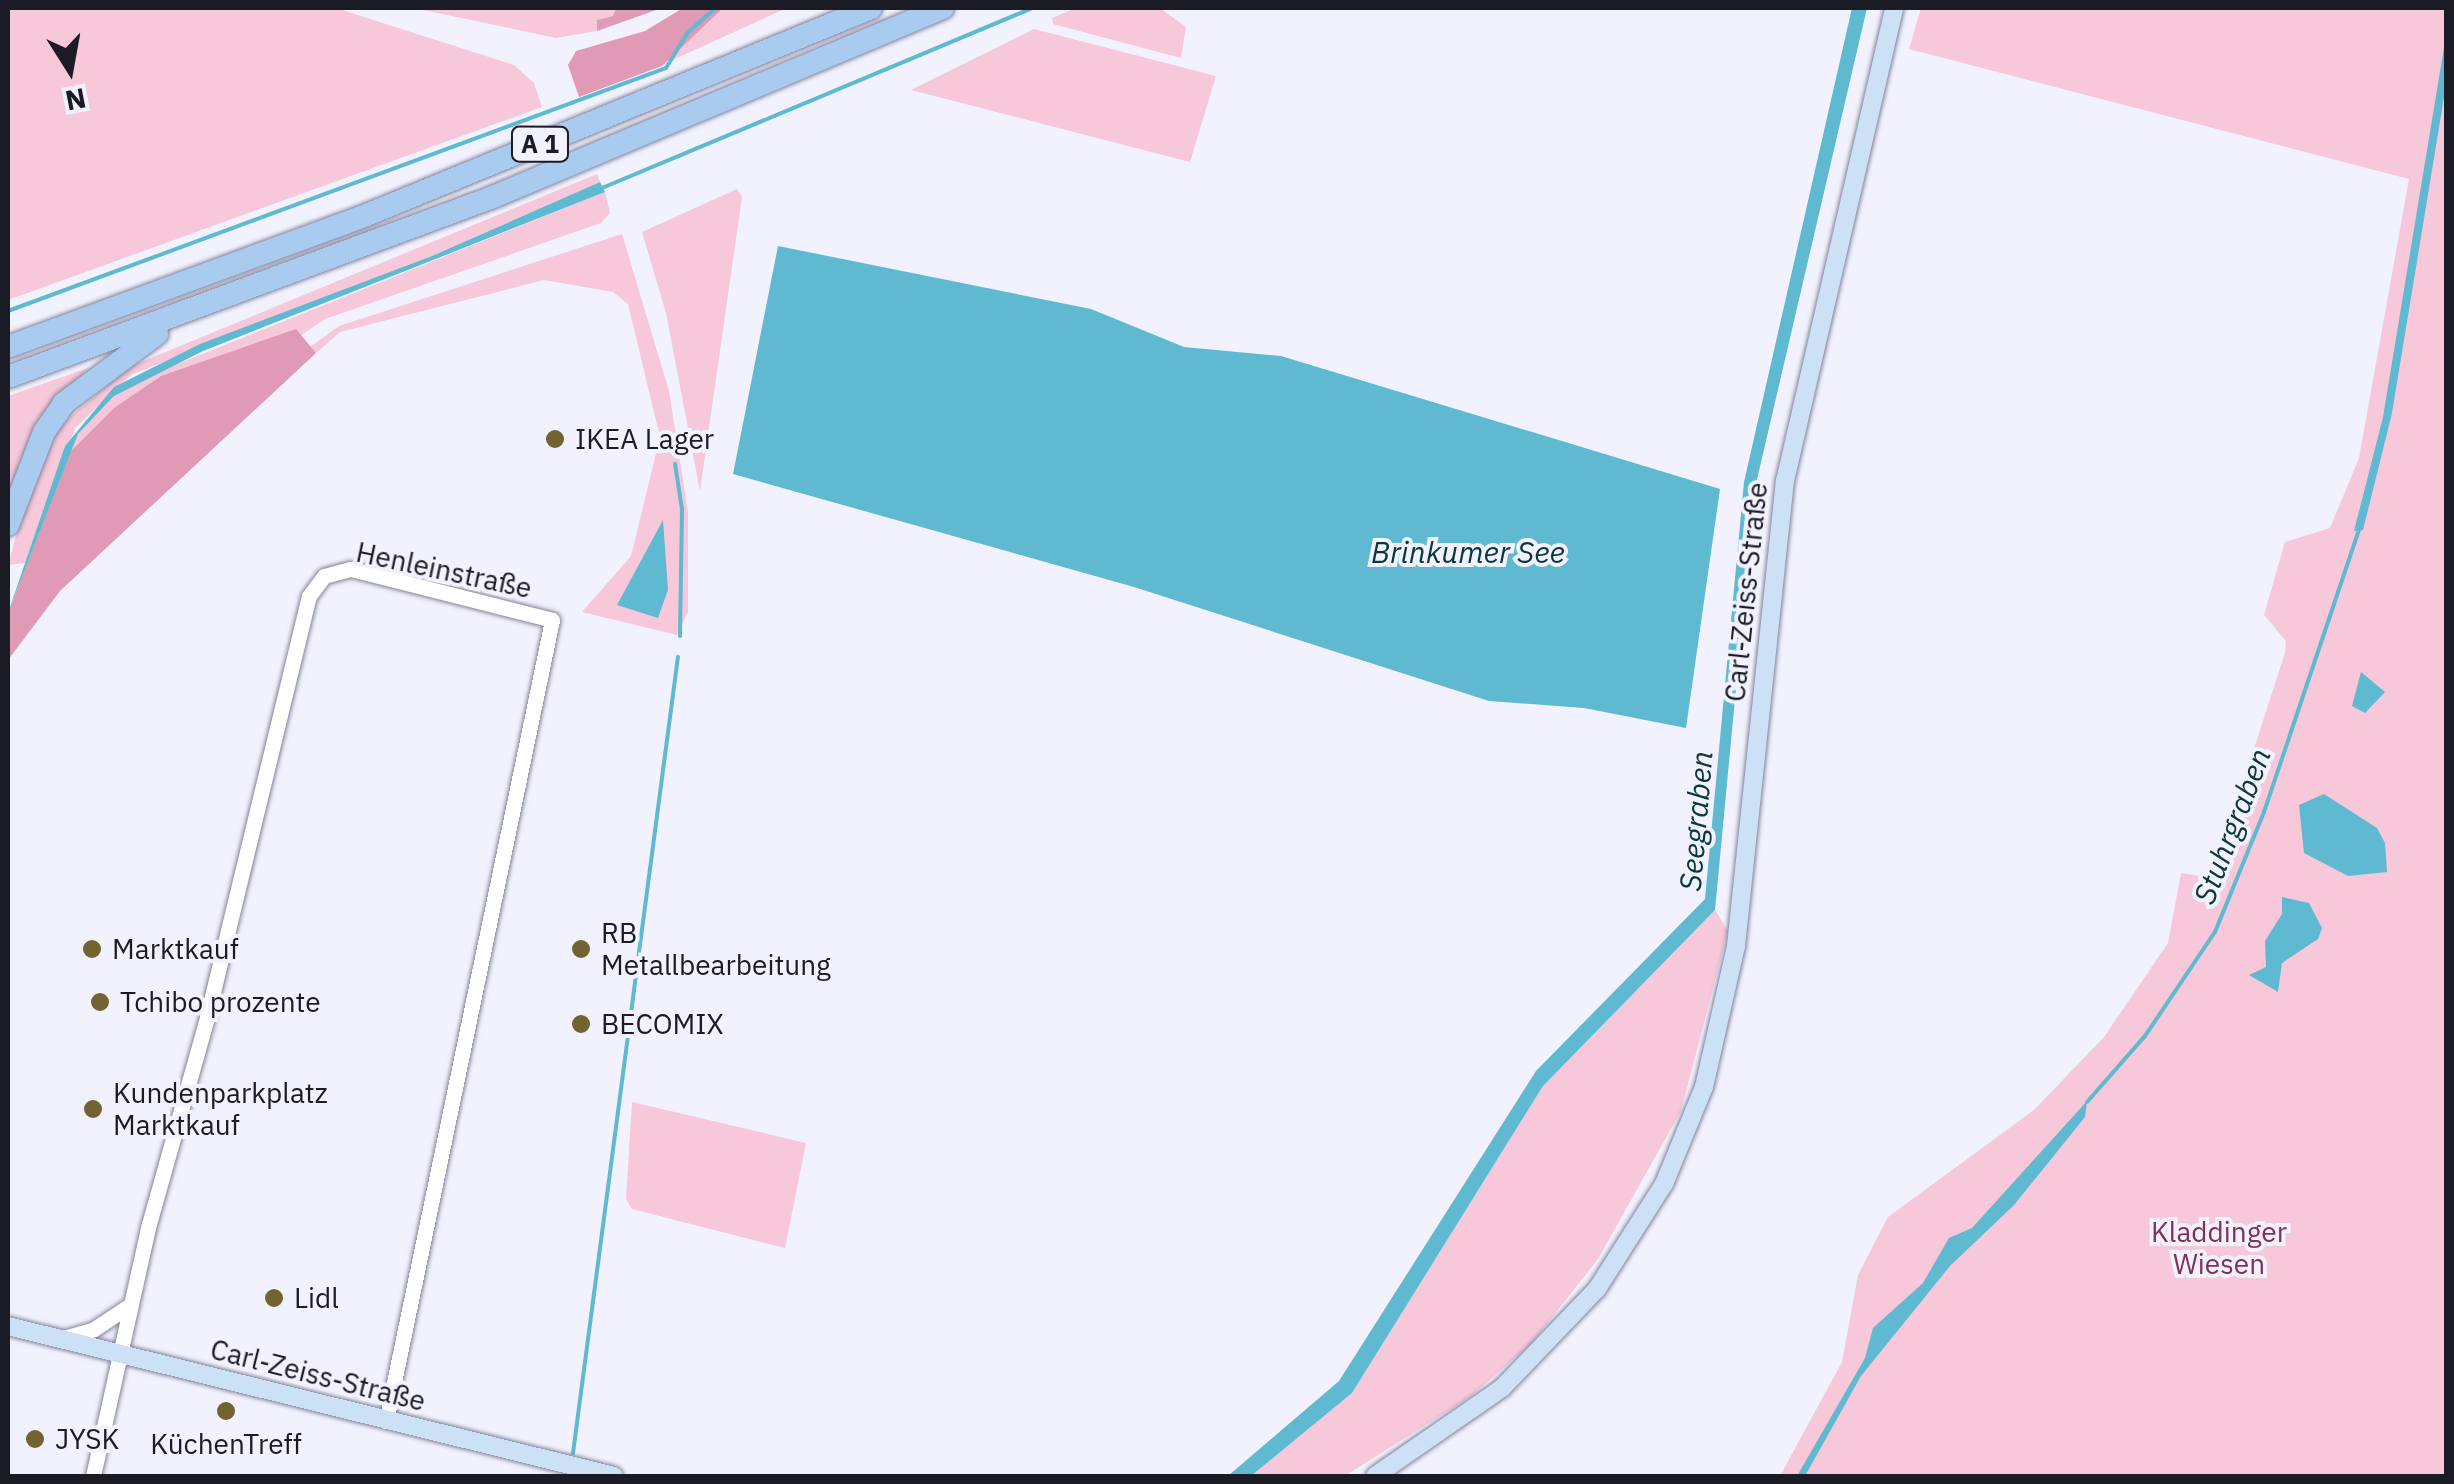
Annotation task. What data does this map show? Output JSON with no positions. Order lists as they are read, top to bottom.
{
  "streets": {
    "highway": ["A 1"],
    "main road": ["Carl-Zeiss-Straße"],
    "street": ["Henleinstraße"]
  },
  "crossings": [
    ["Henleinstraße", "Carl-Zeiss-Straße"]
  ],
  "water": ["Brinkumer See", "Seegraben", "Stuhrgraben"],
  "parks": ["Kladdinger Wiesen"],
  "places": [
    "IKEA Lager",
    "Marktkauf",
    "RB Metallbearbeitung",
    "Tchibo prozente",
    "BECOMIX",
    "Kundenparkplatz Marktkauf",
    "Lidl",
    "KüchenTreff",
    "JYSK"
  ],
  "north": "bottom"
}
